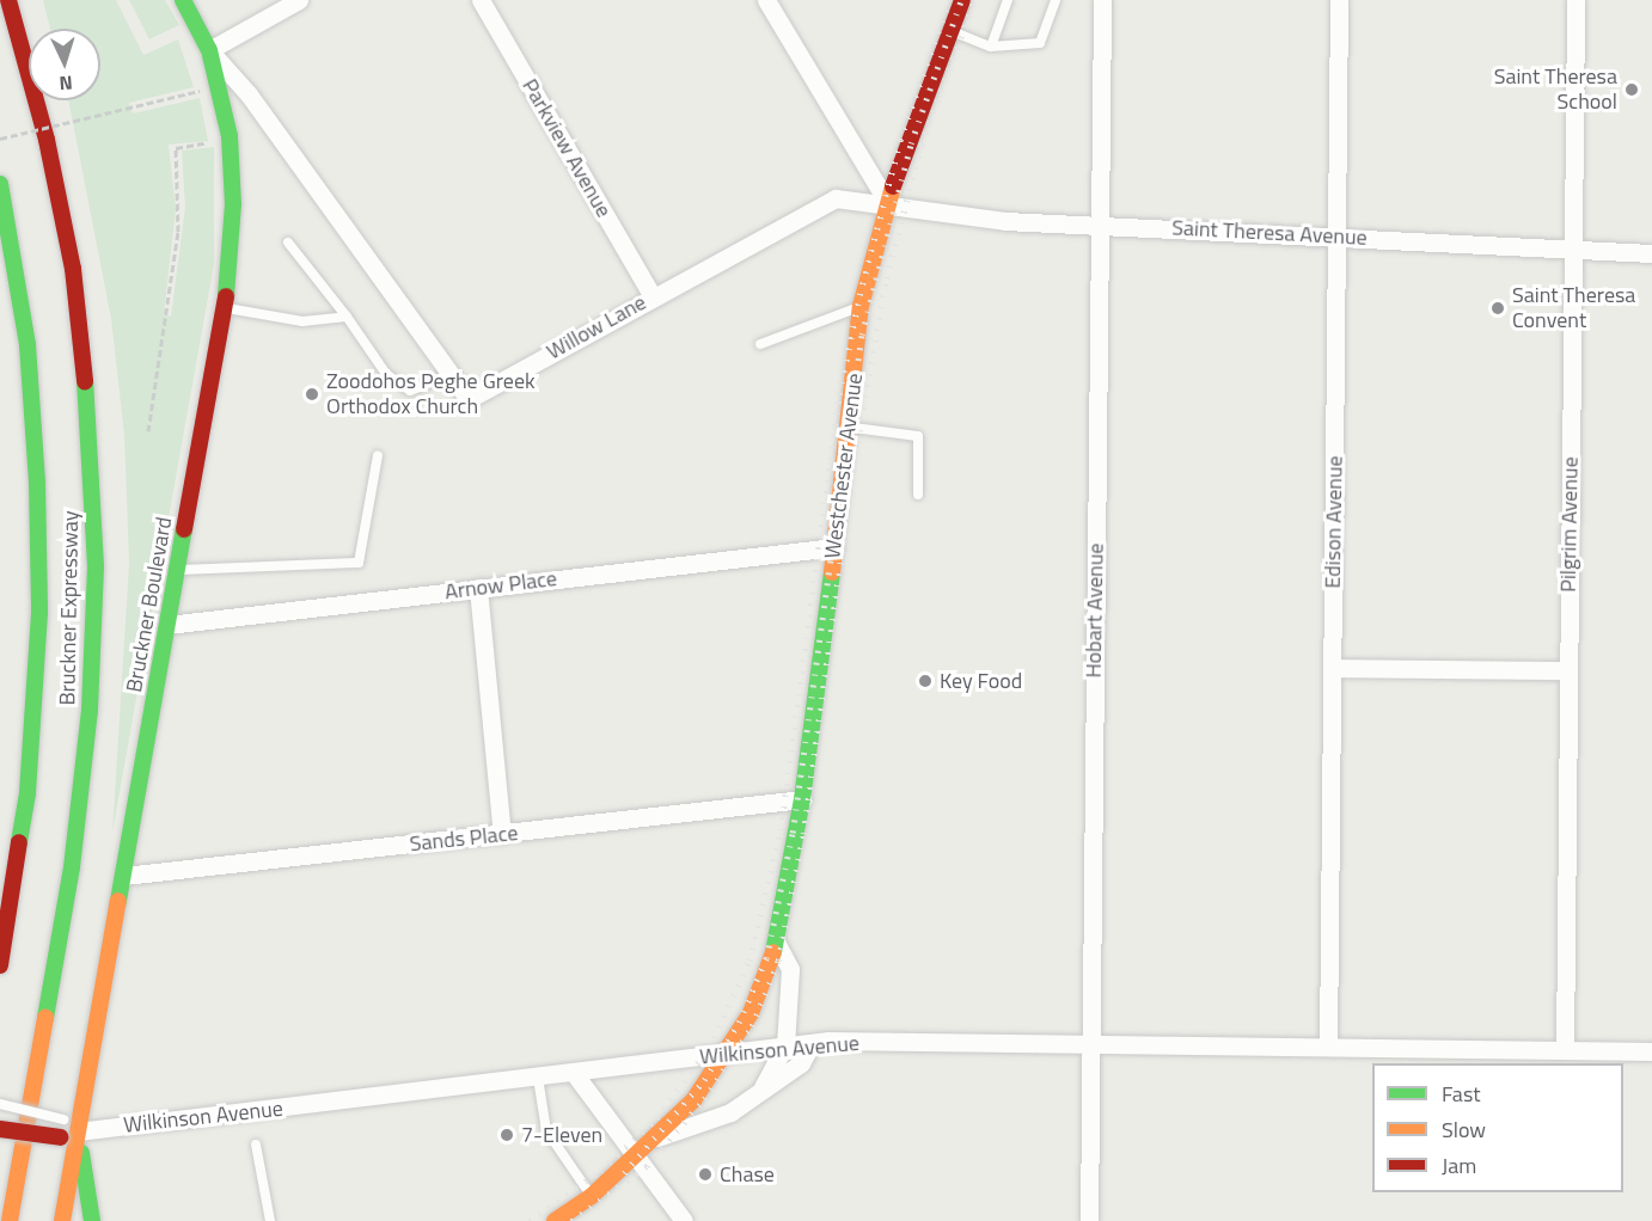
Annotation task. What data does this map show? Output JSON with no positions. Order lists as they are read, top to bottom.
{
  "streets": {
    "main road": [
      "Westchester Avenue",
      "Bruckner Boulevard",
      "Bruckner Expressway",
      "Wilkinson Avenue"
    ],
    "street": [
      "Parkview Avenue",
      "Saint Theresa Avenue",
      "Willow Lane",
      "Edison Avenue",
      "Pilgrim Avenue",
      "Arnow Place",
      "Hobart Avenue",
      "Sands Place"
    ]
  },
  "crossings": [
    ["Parkview Avenue", "Willow Lane"],
    ["Saint Theresa Avenue", "Willow Lane"],
    ["Saint Theresa Avenue", "Westchester Avenue"],
    ["Saint Theresa Avenue", "Edison Avenue"],
    ["Saint Theresa Avenue", "Pilgrim Avenue"],
    ["Saint Theresa Avenue", "Hobart Avenue"],
    ["Willow Lane", "Westchester Avenue"],
    ["Willow Lane", "Bruckner Boulevard"],
    ["Westchester Avenue", "Arnow Place"],
    ["Westchester Avenue", "Sands Place"],
    ["Westchester Avenue", "Wilkinson Avenue"],
    ["Edison Avenue", "Wilkinson Avenue"],
    ["Pilgrim Avenue", "Wilkinson Avenue"],
    ["Arnow Place", "Bruckner Boulevard"],
    ["Bruckner Boulevard", "Sands Place"],
    ["Bruckner Boulevard", "Wilkinson Avenue"],
    ["Hobart Avenue", "Wilkinson Avenue"]
  ],
  "places": [
    "Saint Theresa School",
    "Saint Theresa Convent",
    "Zoodohos Peghe Greek Orthodox Church",
    "Key Food",
    "7-Eleven",
    "Chase"
  ],
  "legend": ["Fast", "Slow", "Jam"],
  "north": "bottom"
}
